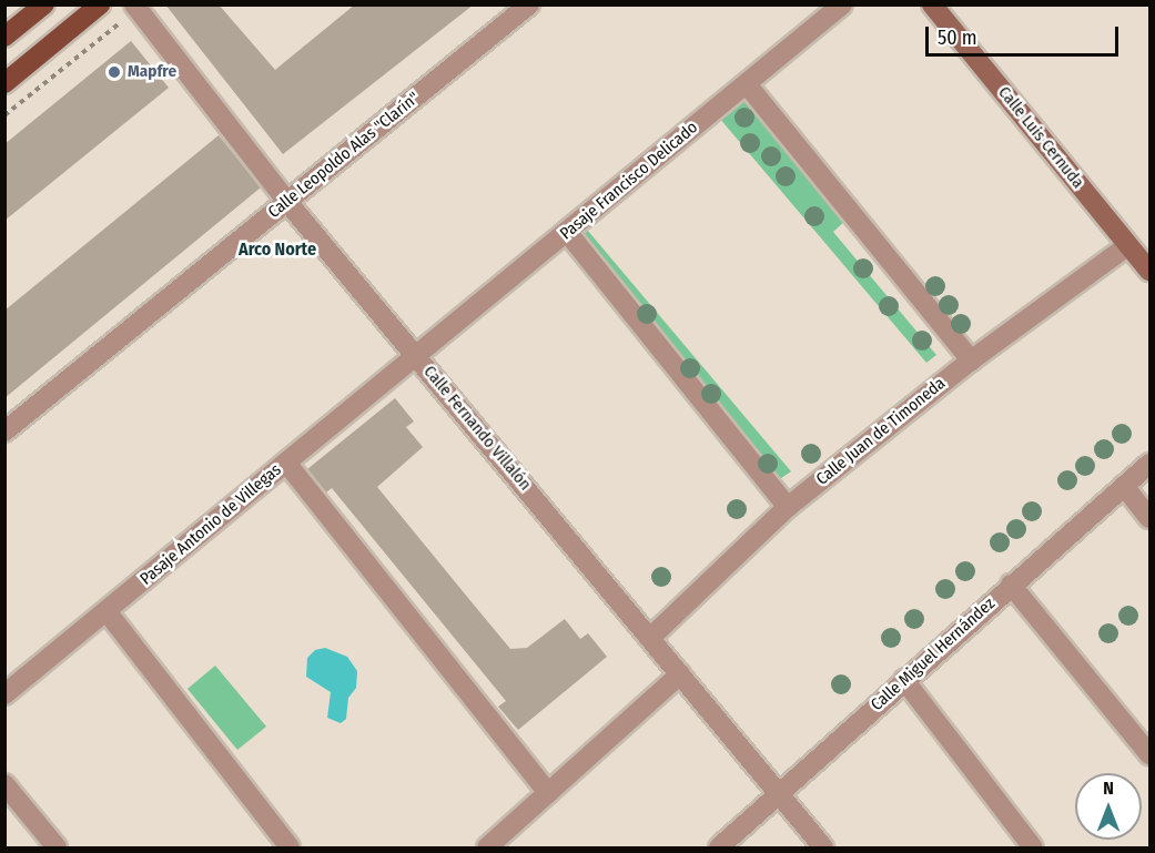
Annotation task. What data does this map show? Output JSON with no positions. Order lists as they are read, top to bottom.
{
  "streets": {
    "street": [
      "Calle Luis Cernuda",
      "Calle Leopoldo Alas \"Clarín\"",
      "Pasaje Francisco Delicado",
      "Calle Fernando Villalón",
      "Calle Juan de Timoneda",
      "Pasaje Antonio de Villegas",
      "Calle Miguel Hernández"
    ]
  },
  "crossings": [
    ["Calle Luis Cernuda", "Calle Juan de Timoneda"],
    ["Calle Leopoldo Alas \"Clarín\"", "Calle Fernando Villalón"],
    ["Pasaje Francisco Delicado", "Calle Fernando Villalón"],
    ["Pasaje Francisco Delicado", "Pasaje Antonio de Villegas"],
    ["Calle Fernando Villalón", "Calle Juan de Timoneda"],
    ["Calle Fernando Villalón", "Pasaje Antonio de Villegas"],
    ["Calle Fernando Villalón", "Calle Miguel Hernández"]
  ],
  "districts": ["Arco Norte"],
  "places": ["Mapfre"],
  "scale_bar": "50 m",
  "north": "top"
}
